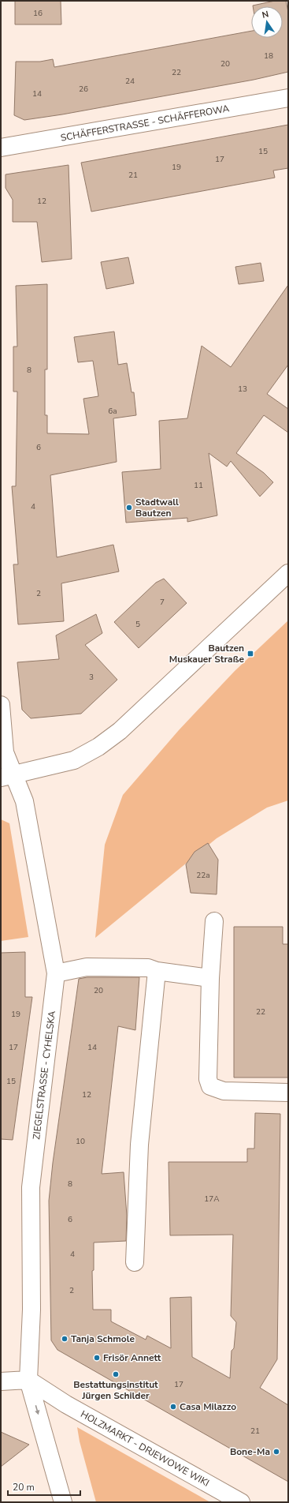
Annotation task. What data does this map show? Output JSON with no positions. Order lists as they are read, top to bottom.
{
  "streets": {
    "street": ["SCHÄFFERSTRASSE - SCHÄFFEROWA", "ZIEGELSTRASSE - CYHELSKA", "HOLZMARKT - DRJEWOWE WIKI"]
  },
  "crossings": [
    ["ZIEGELSTRASSE - CYHELSKA", "HOLZMARKT - DRJEWOWE WIKI"]
  ],
  "places": {
    "other": [
      "Stadtwall Bautzen",
      "Tanja Schmole",
      "Frisör Annett",
      "Bestattungsinstitut Jürgen Schilder",
      "Casa Milazzo",
      "Bone-Ma"
    ],
    "transit": ["Bautzen Muskauer Straße"]
  },
  "house_numbers": [
    "16",
    "18",
    "20",
    "22",
    "24",
    "26",
    "14",
    "15",
    "17",
    "19",
    "21",
    "12",
    "8",
    "13",
    "6a",
    "6",
    "11",
    "4",
    "2",
    "7",
    "5",
    "3",
    "22a",
    "20",
    "22",
    "19",
    "17",
    "14",
    "15",
    "12",
    "10",
    "8",
    "17A",
    "6",
    "4",
    "2",
    "17",
    "21"
  ],
  "scale_bar": "20 m",
  "north": "top"
}
